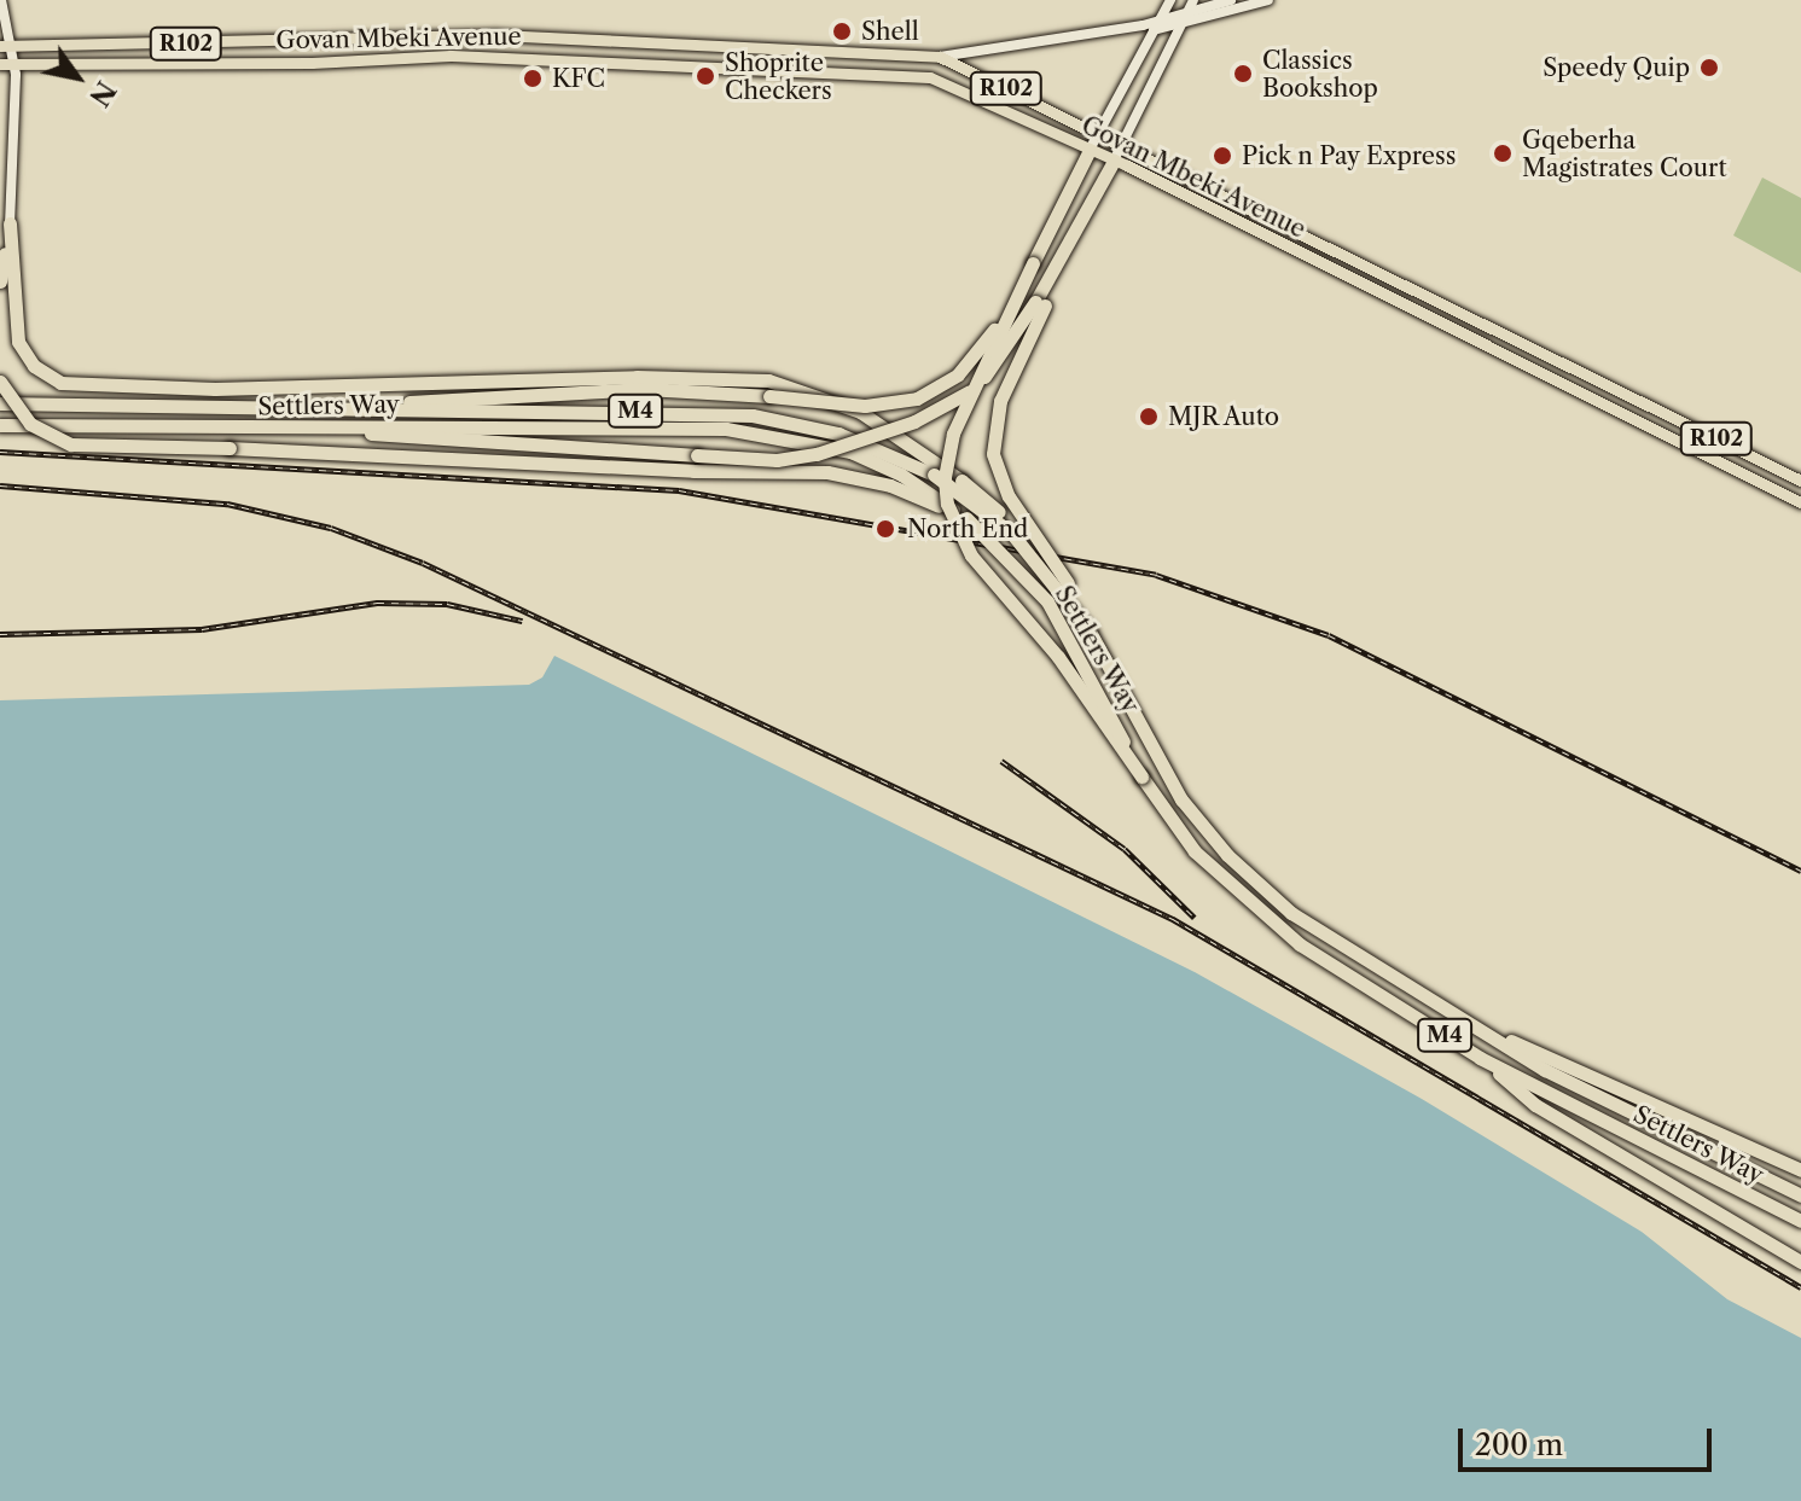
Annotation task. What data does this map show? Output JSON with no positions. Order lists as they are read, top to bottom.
{
  "streets": {
    "highway": ["Settlers Way", "M4"],
    "main road": ["Govan Mbeki Avenue", "R102"]
  },
  "places": [
    "Shell",
    "Speedy Quip",
    "Classics Bookshop",
    "Shoprite Checkers",
    "KFC",
    "Gqeberha Magistrates Court",
    "Pick n Pay Express",
    "MJR Auto",
    "North End"
  ],
  "scale_bar": "200 m",
  "north": "bottom right"
}
